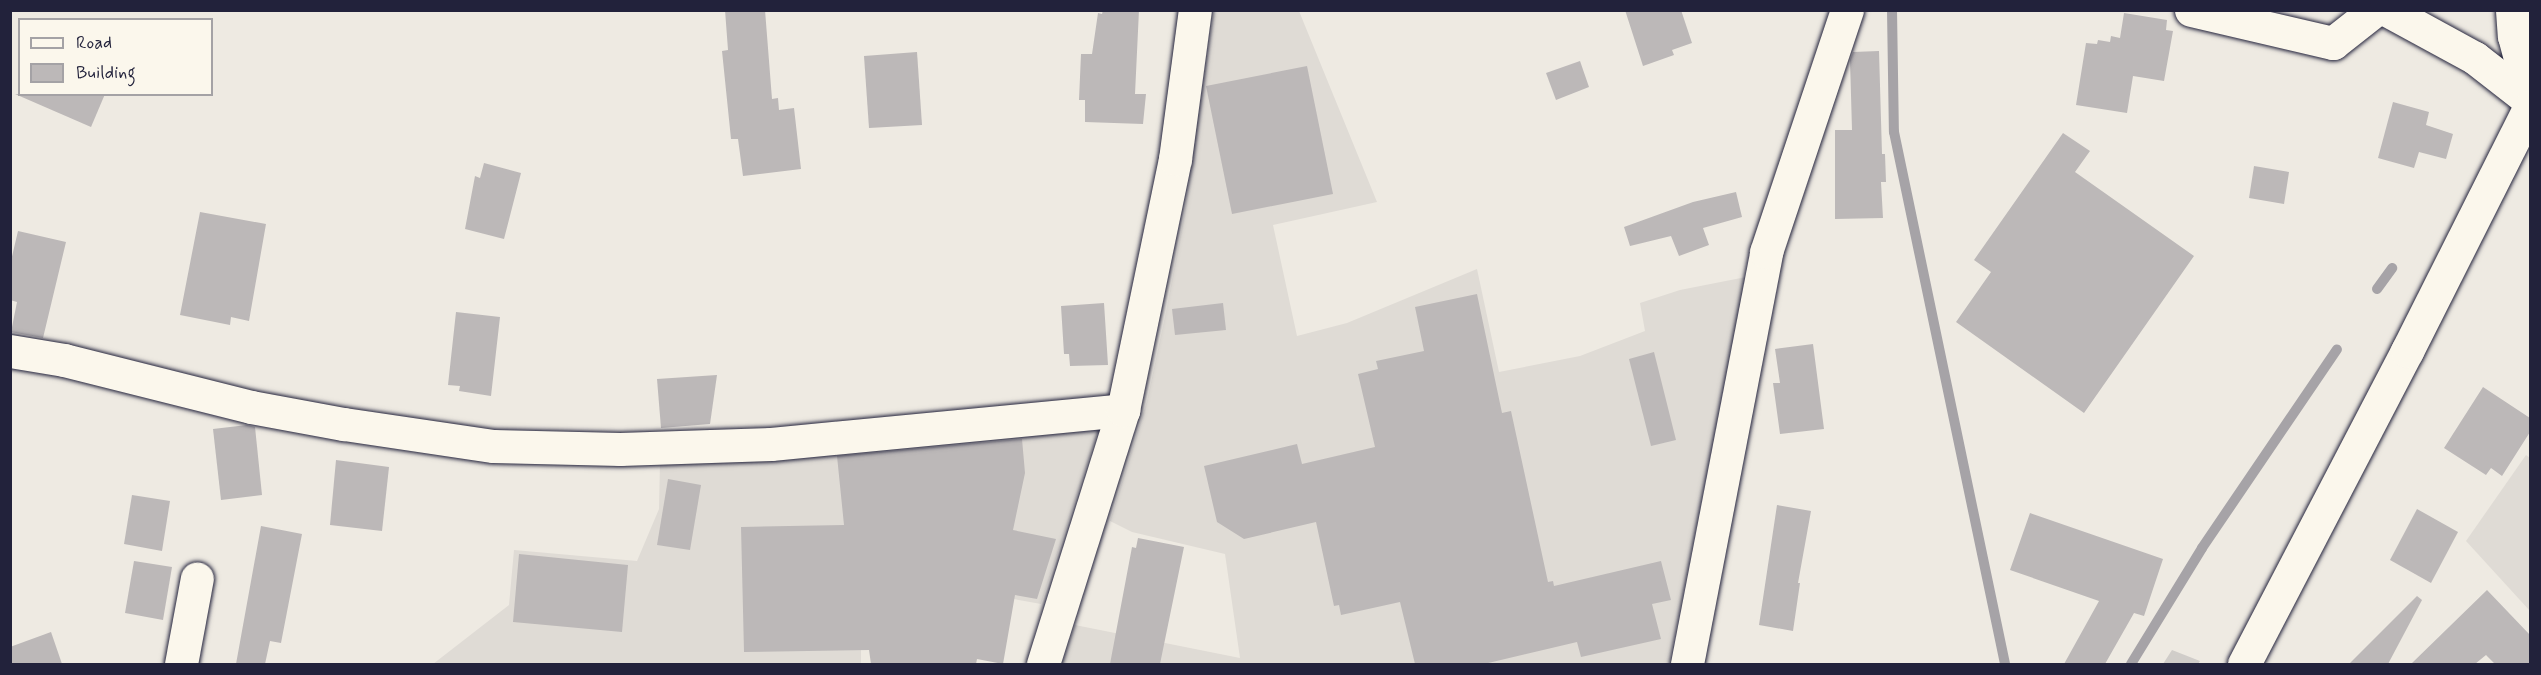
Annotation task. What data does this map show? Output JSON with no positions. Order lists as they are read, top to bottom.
{
  "legend": ["Road", "Building"]
}
